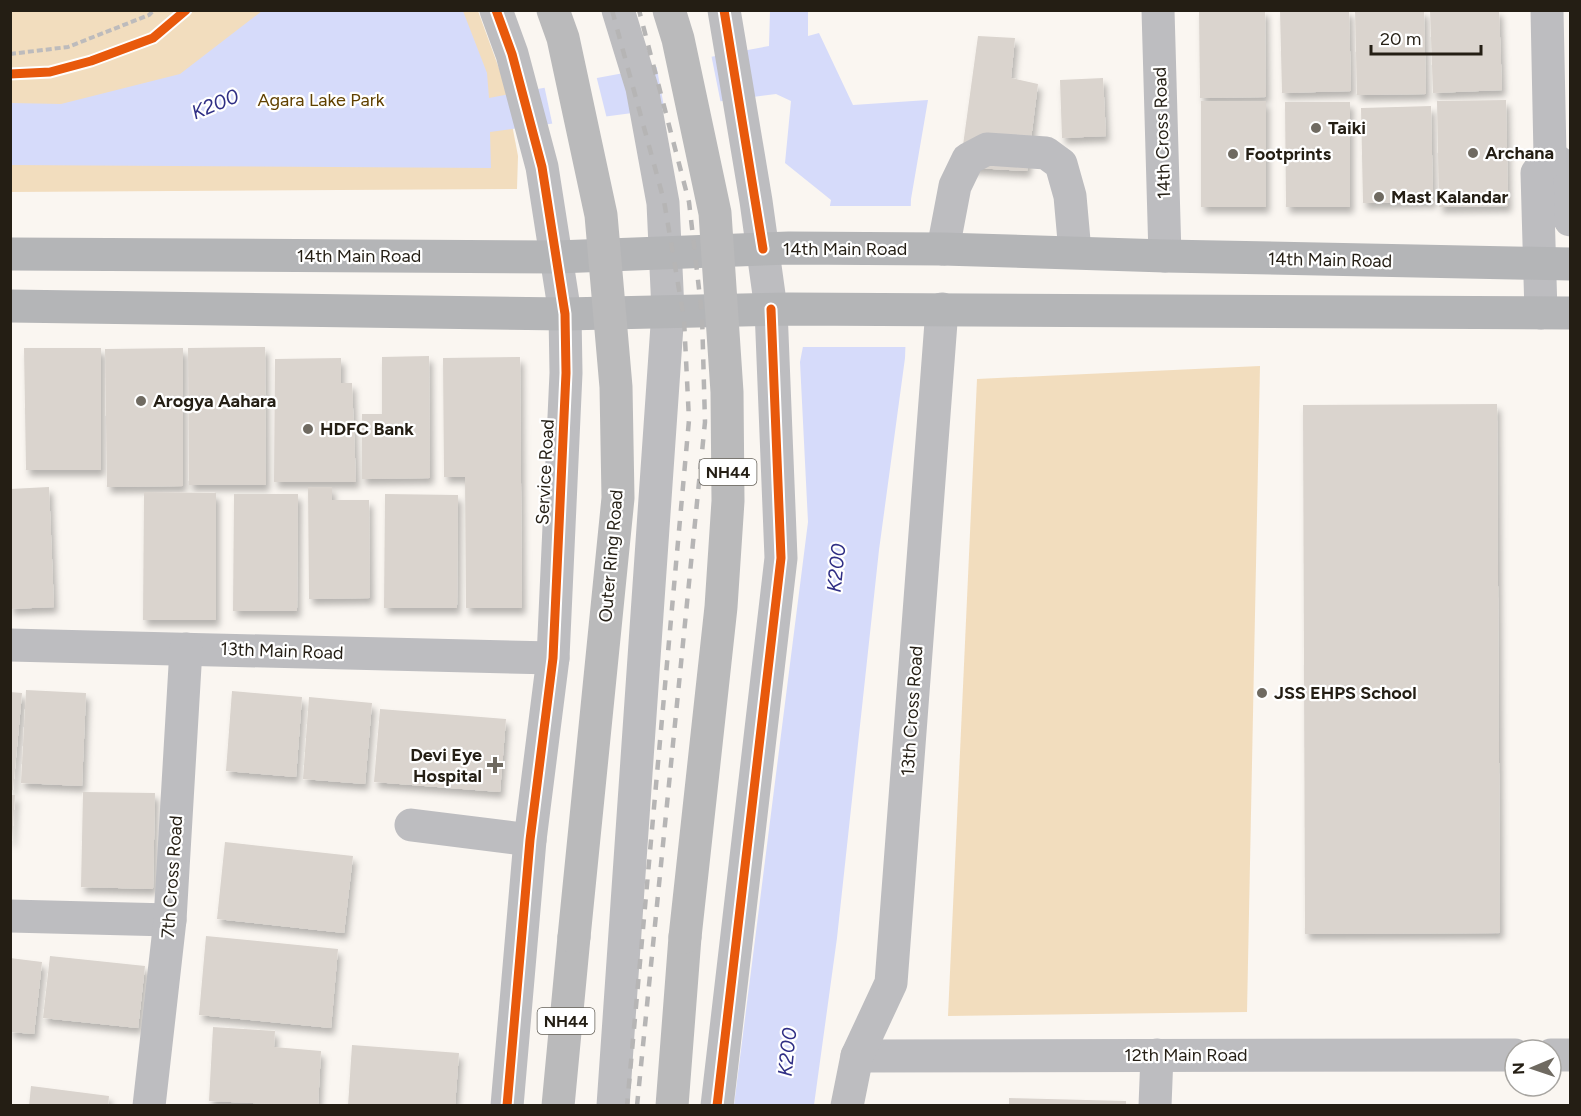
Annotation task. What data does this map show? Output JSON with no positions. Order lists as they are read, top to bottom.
{
  "streets": {
    "highway": ["NH44", "Outer Ring Road"],
    "main road": ["14th Main Road"],
    "street": [
      "14th Cross Road",
      "Service Road",
      "13th Main Road",
      "13th Cross Road",
      "7th Cross Road",
      "12th Main Road"
    ]
  },
  "crossings": [
    ["14th Cross Road", "14th Main Road"],
    ["14th Main Road", "Service Road"],
    ["Service Road", "13th Main Road"],
    ["13th Main Road", "7th Cross Road"],
    ["13th Cross Road", "12th Main Road"]
  ],
  "water": ["K200"],
  "parks": ["Agara Lake Park"],
  "places": {
    "other": [
      "Taiki",
      "Archana",
      "Footprints",
      "Mast Kalandar",
      "Arogya Aahara",
      "HDFC Bank",
      "JSS EHPS School"
    ],
    "health": ["Devi Eye Hospital"]
  },
  "scale_bar": "20 m",
  "north": "left"
}
